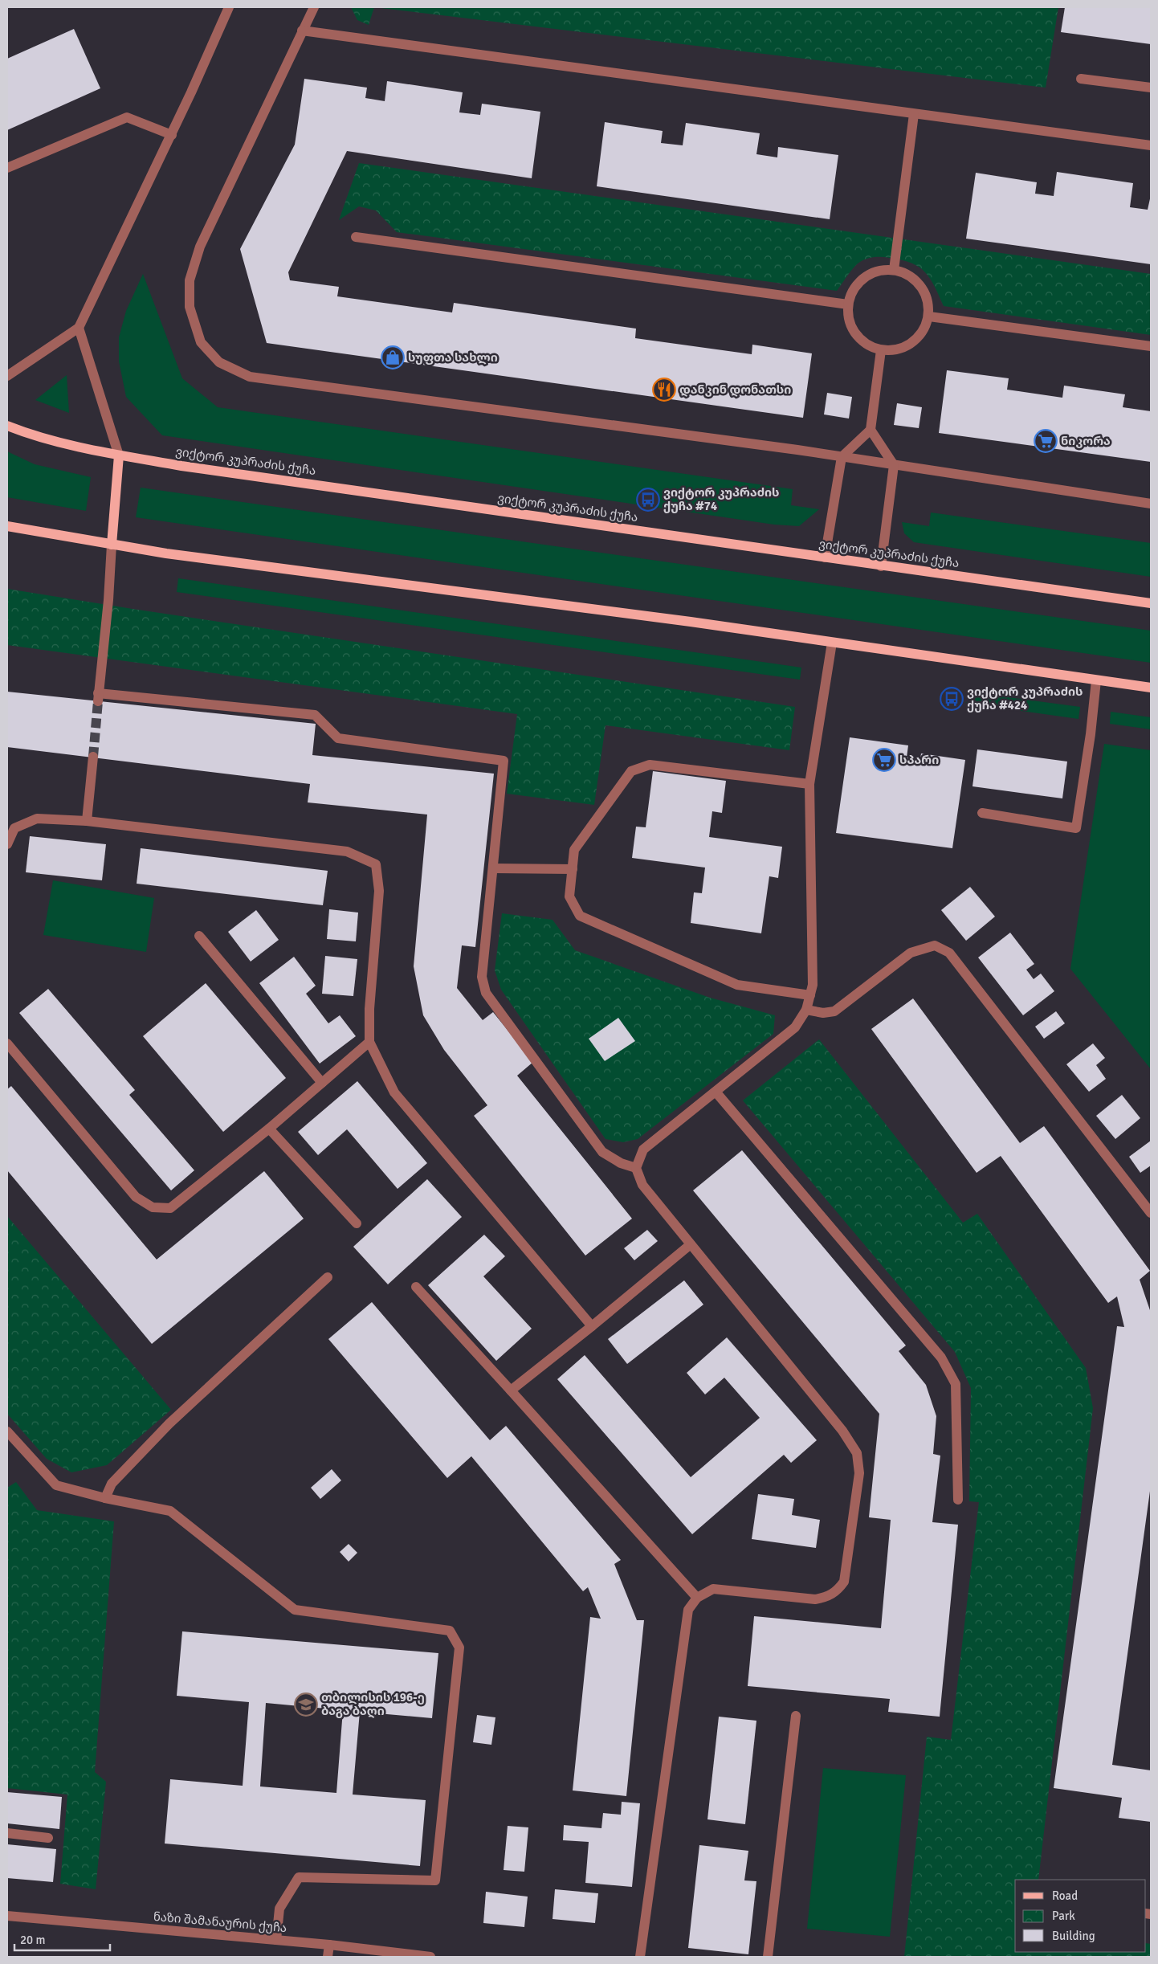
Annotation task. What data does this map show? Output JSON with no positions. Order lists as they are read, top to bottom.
{
  "streets": {
    "main road": ["ვიქტორ კუპრაძის ქუჩა"],
    "street": ["ნაზი შამანაურის ქუჩა"]
  },
  "places": {
    "shop": ["სუფთა სახლი"],
    "restaurant": ["დანკინ დონათსი"],
    "supermarket": ["ნიკორა", "სპარი"],
    "bus stop": ["ვიქტორ კუპრაძის ქუჩა #74", "ვიქტორ კუპრაძის ქუჩა #424"],
    "school or university": ["თბილისის 196-ე ბაგა ბაღი"]
  },
  "legend": ["Road", "Park", "Building"],
  "scale_bar": "20 m"
}
